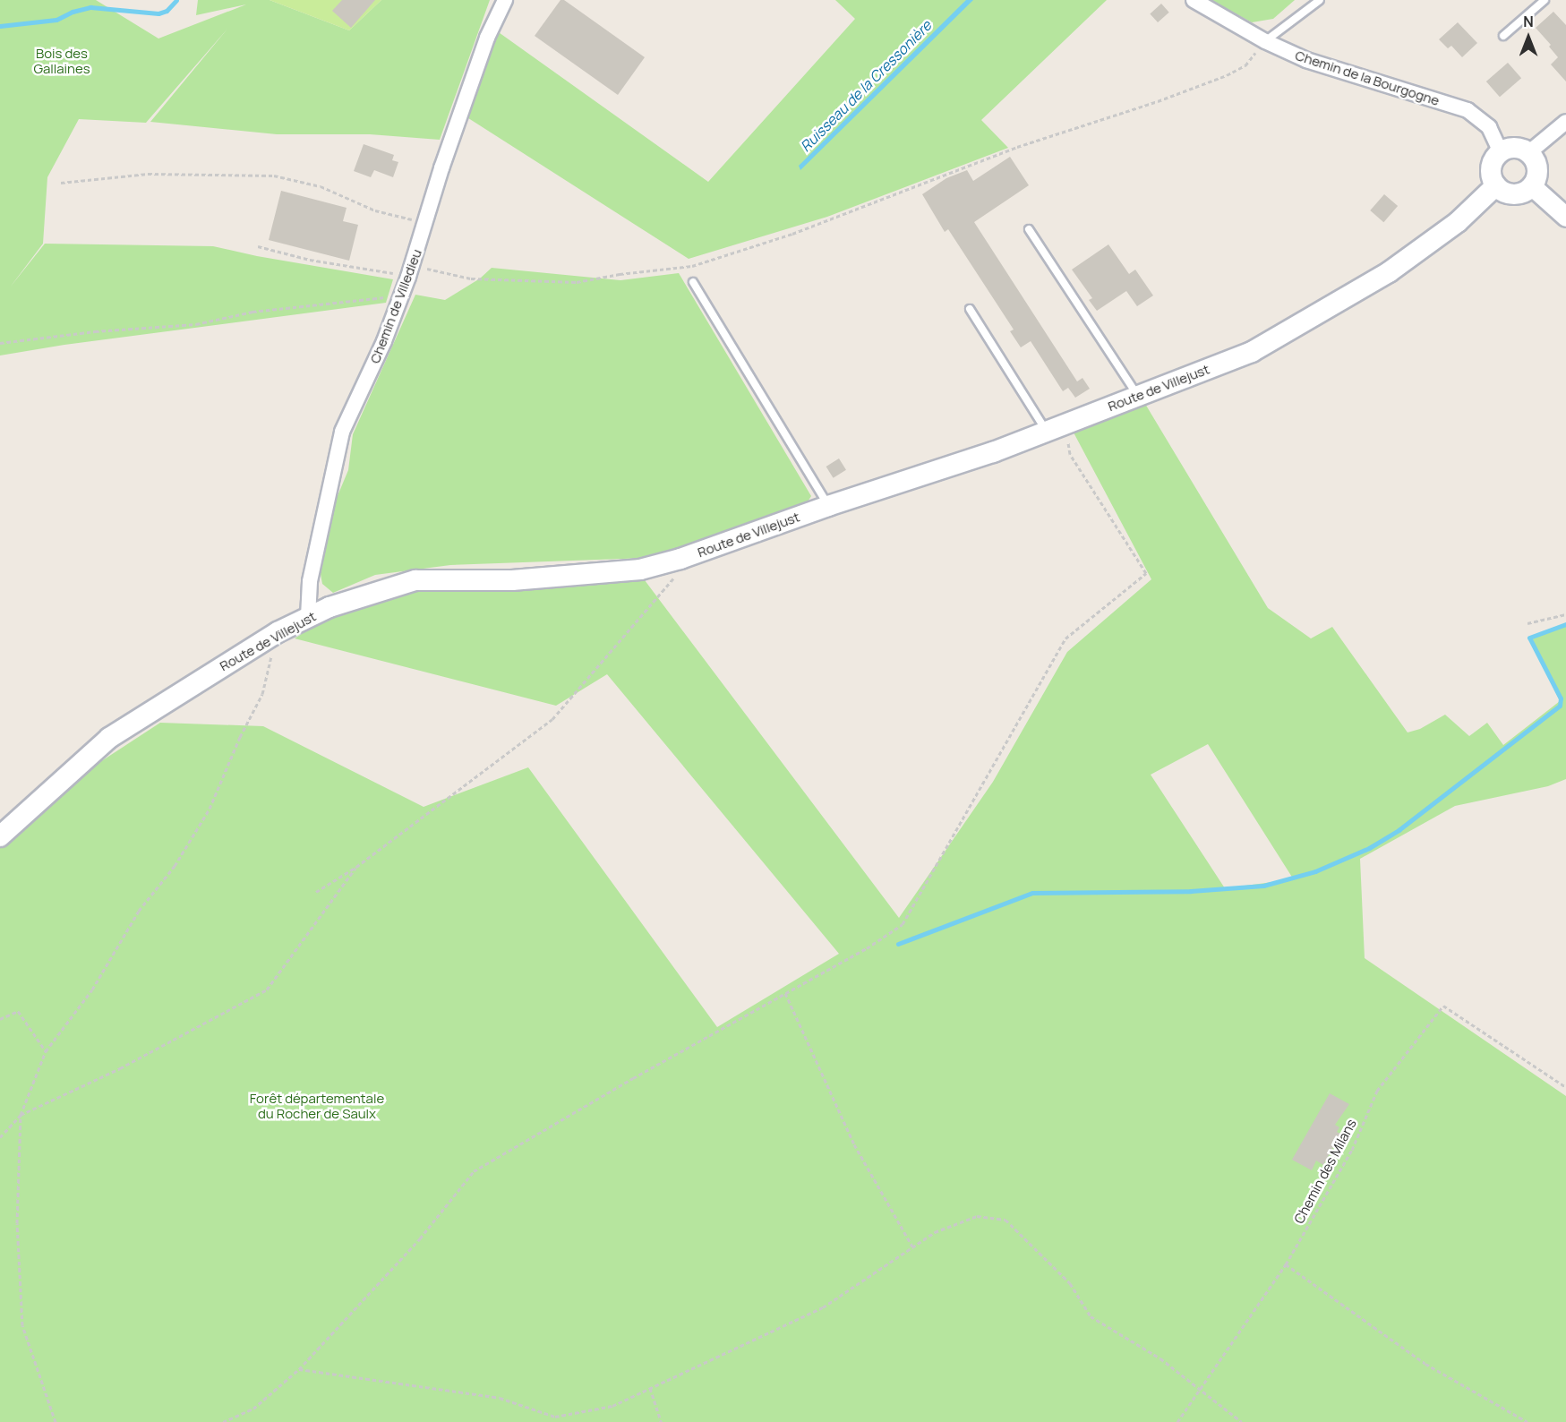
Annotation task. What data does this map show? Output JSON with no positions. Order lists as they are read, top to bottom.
{
  "streets": {
    "main road": ["Route de Villejust"],
    "street": ["Chemin de la Bourgogne", "Chemin de Villedieu"],
    "path": ["Chemin des Milans"]
  },
  "crossings": [
    ["Chemin de la Bourgogne", "Route de Villejust"],
    ["Chemin de Villedieu", "Route de Villejust"]
  ],
  "water": ["Ruisseau de la Cressonière"],
  "parks": ["Bois des Gallaines", "Forêt départementale du Rocher de Saulx"],
  "north": "top"
}
